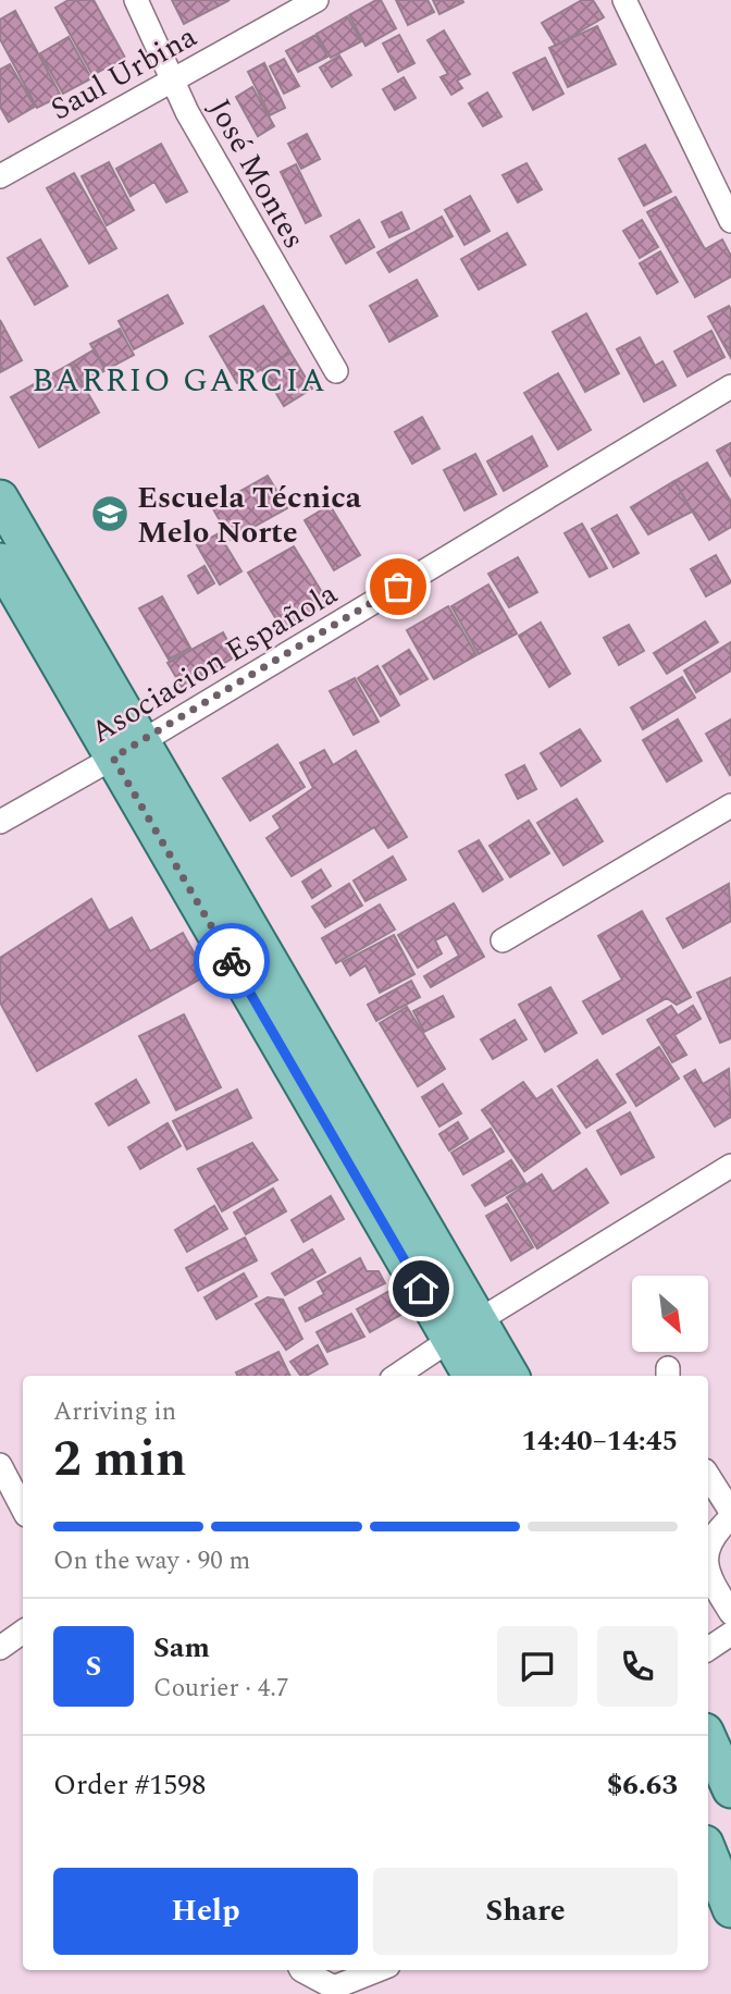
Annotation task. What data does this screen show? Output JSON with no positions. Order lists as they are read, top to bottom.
{
  "streets": {
    "street": ["Saul Urbina", "José Montes", "Asociacion Española"]
  },
  "crossings": [
    ["Saul Urbina", "José Montes"]
  ],
  "districts": ["BARRIO GARCIA"],
  "places": {
    "school or university": ["Escuela Técnica Melo Norte"]
  },
  "north": "bottom right",
  "page": {
    "heading": ["2 min", "Arriving in", "14:40–14:45"],
    "panel": [
      "Sam",
      "Courier · 4.7",
      "Order #1598",
      "$6.63"
    ],
    "bar": "On the way · 90 m",
    "round": "S",
    "buttons": ["Help", "Share"]
  }
}
